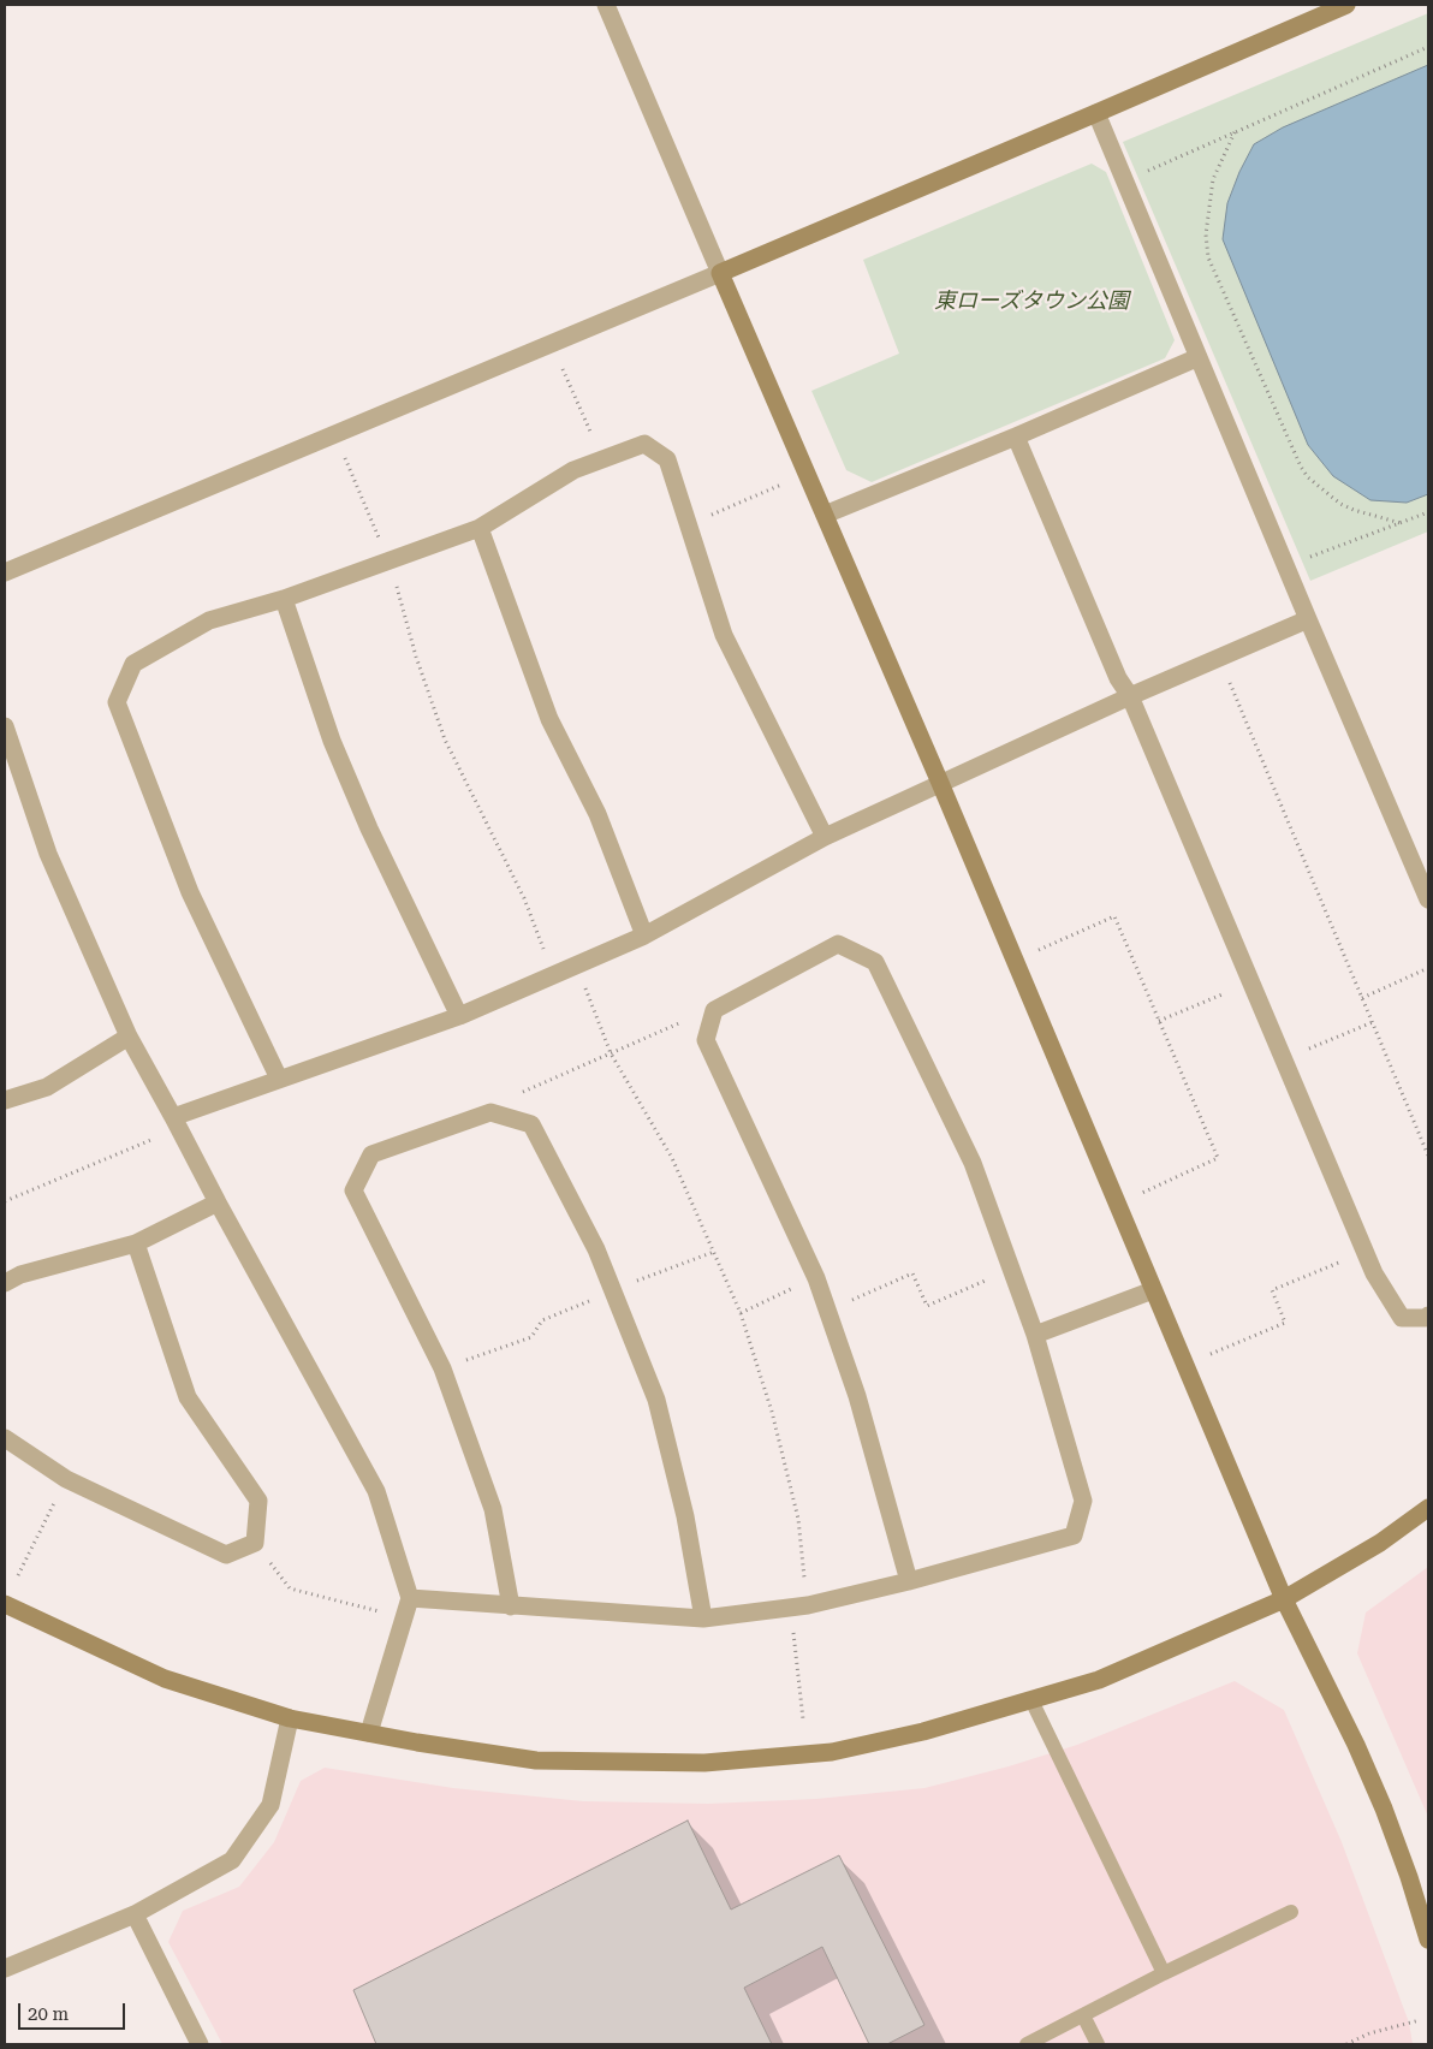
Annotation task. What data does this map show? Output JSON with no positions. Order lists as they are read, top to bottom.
{
  "parks": ["東ローズタウン公園"],
  "scale_bar": "20 m"
}
